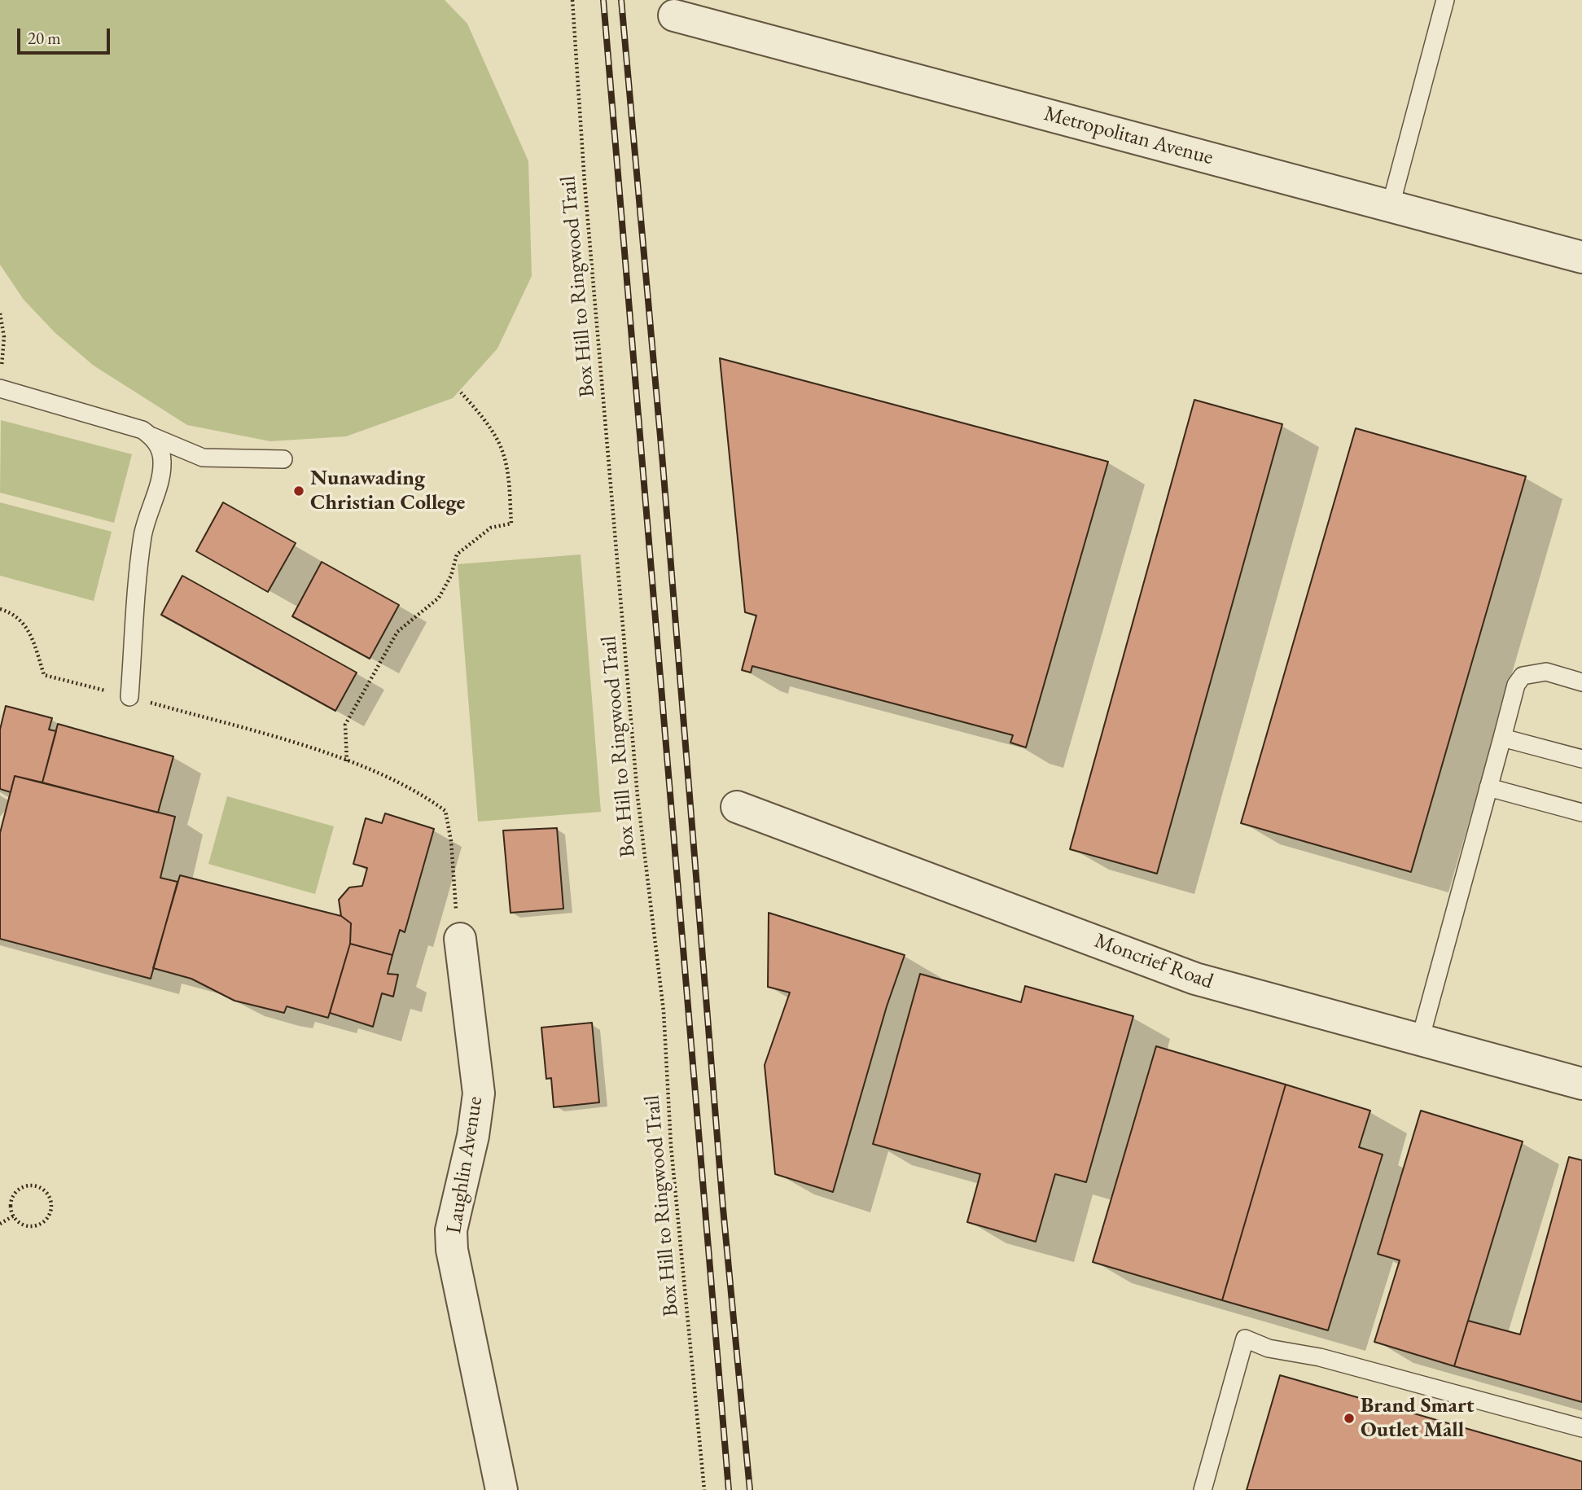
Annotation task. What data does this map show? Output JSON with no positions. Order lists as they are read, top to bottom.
{
  "streets": {
    "street": ["Metropolitan Avenue", "Moncrief Road", "Laughlin Avenue"],
    "path": ["Box Hill to Ringwood Trail"]
  },
  "places": ["Nunawading Christian College", "Brand Smart Outlet Mall"],
  "scale_bar": "20 m"
}
